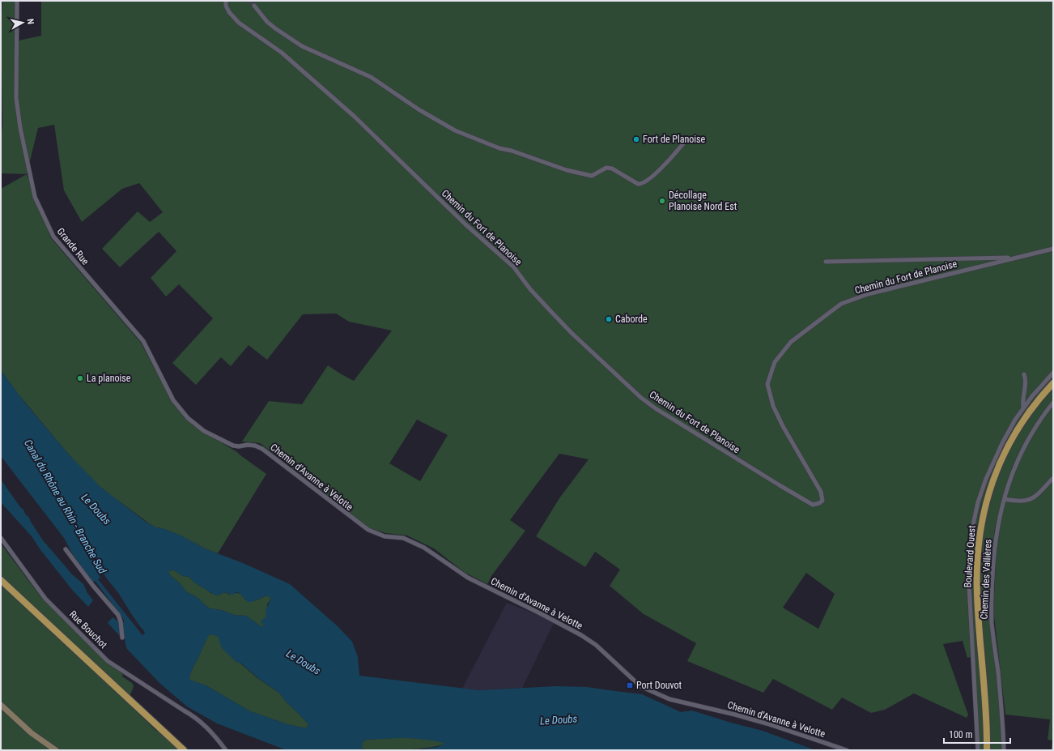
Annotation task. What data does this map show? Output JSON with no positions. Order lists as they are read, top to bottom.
{
  "streets": {
    "main road": ["Boulevard Ouest"],
    "street": [
      "Chemin du Fort de Planoise",
      "Grande Rue",
      "Chemin d'Avanne à Velotte",
      "Chemin des Vallières",
      "Rue Bouchot"
    ]
  },
  "crossings": [
    ["Grande Rue", "Chemin d'Avanne à Velotte"]
  ],
  "water": ["Canal du Rhône au Rhin - Branche Sud", "Le Doubs"],
  "places": {
    "other": [
      "Fort de Planoise",
      "Décollage Planoise Nord Est",
      "Caborde",
      "La planoise"
    ],
    "transit": ["Port Douvot"]
  },
  "scale_bar": "100 m",
  "north": "right"
}
